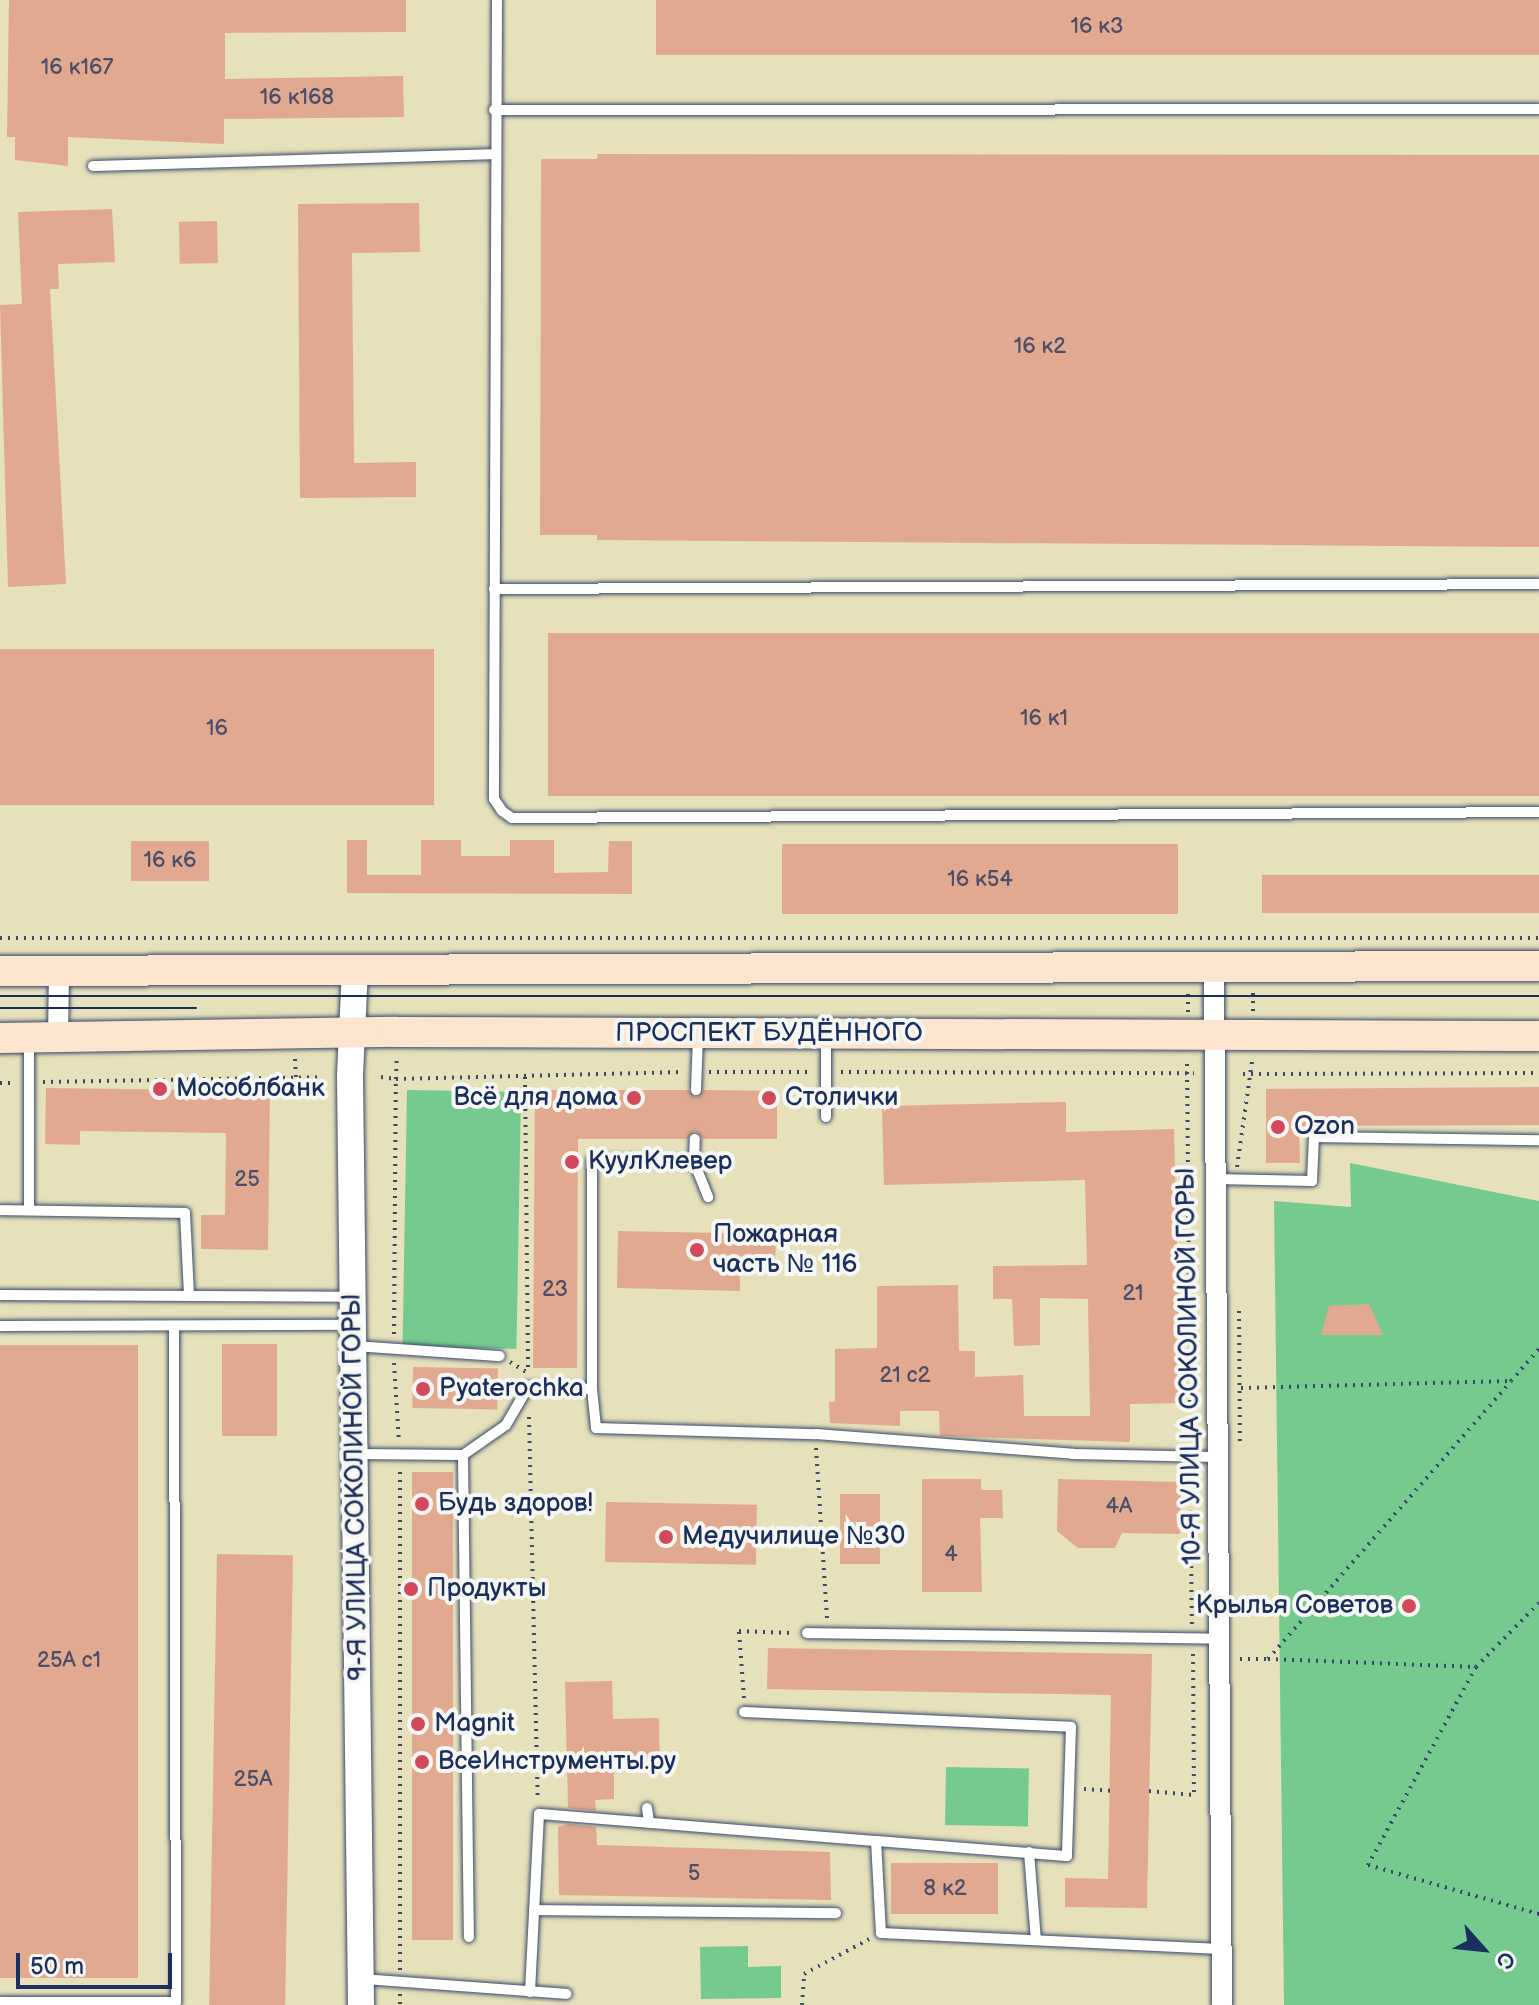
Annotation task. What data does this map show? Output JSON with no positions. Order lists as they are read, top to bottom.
{
  "streets": {
    "main road": ["ПРОСПЕКТ БУДЁННОГО"],
    "street": ["10-Я УЛИЦА СОКОЛИНОЙ ГОРЫ", "9-Я УЛИЦА СОКОЛИНОЙ ГОРЫ"]
  },
  "crossings": [
    ["ПРОСПЕКТ БУДЁННОГО", "10-Я УЛИЦА СОКОЛИНОЙ ГОРЫ"],
    ["ПРОСПЕКТ БУДЁННОГО", "9-Я УЛИЦА СОКОЛИНОЙ ГОРЫ"]
  ],
  "places": [
    "Мособлбанк",
    "Всё для дома",
    "Столички",
    "Ozon",
    "КуулКлевер",
    "Пожарная часть № 116",
    "Pyaterochka",
    "Будь здоров!",
    "Медучилище №30",
    "Продукты",
    "Крылья Советов",
    "Magnit",
    "ВсеИнструменты.ру"
  ],
  "house_numbers": [
    "16 к3",
    "16 к167",
    "16 к168",
    "16 к2",
    "16 к1",
    "16",
    "16 к6",
    "16 к54",
    "25",
    "23",
    "21",
    "21 с2",
    "4А",
    "4",
    "25А с1",
    "25А",
    "5",
    "8 к2"
  ],
  "scale_bar": "50 m",
  "north": "bottom right"
}
